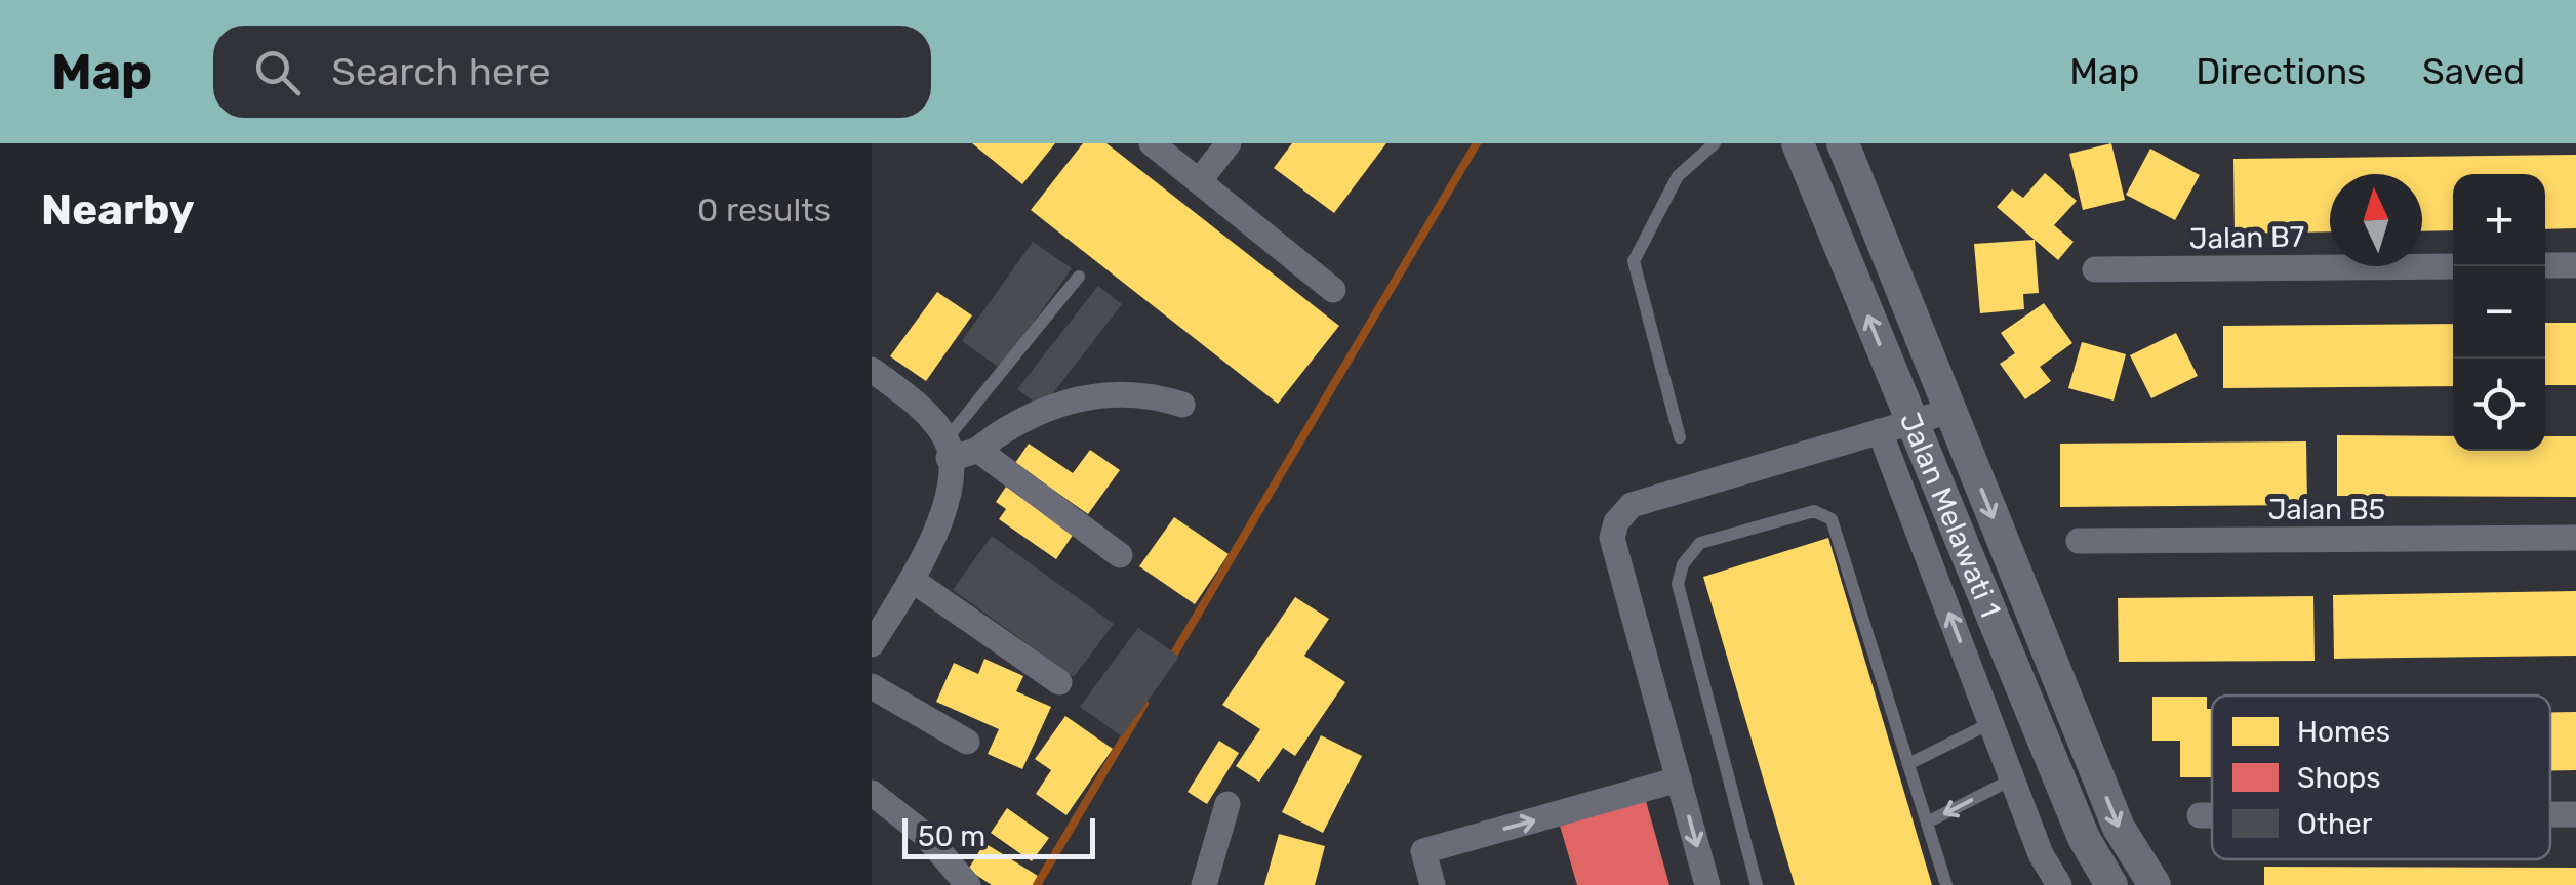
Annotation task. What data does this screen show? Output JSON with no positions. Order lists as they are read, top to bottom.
{
  "streets": {
    "street": ["Jalan B7", "Jalan B5", "Jalan Melawati 1"]
  },
  "legend": ["Homes", "Shops", "Other"],
  "scale_bar": "50 m",
  "north": "top",
  "page": {
    "header": "Map",
    "search": "Search here",
    "nav": ["Map", "Directions", "Saved"],
    "heading": ["Nearby", "0 results"],
    "map_buttons": ["+", "−"],
    "scale": "50 m"
  }
}
